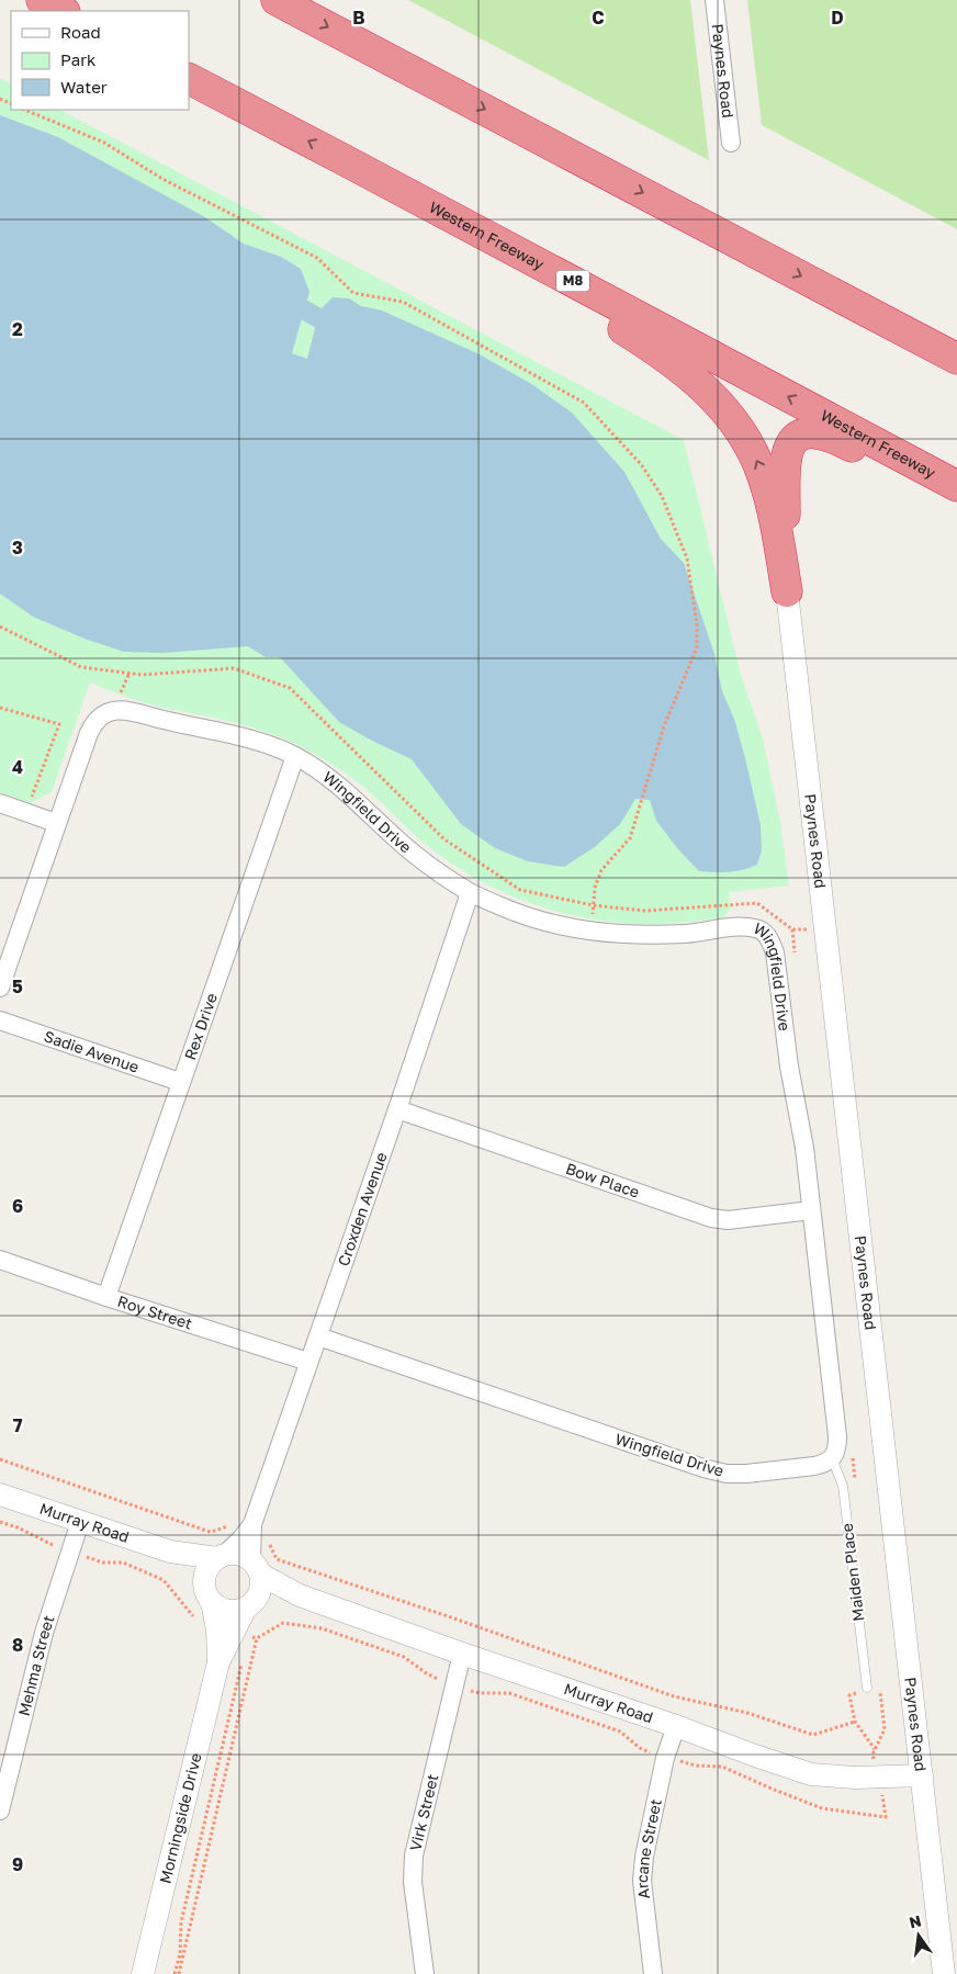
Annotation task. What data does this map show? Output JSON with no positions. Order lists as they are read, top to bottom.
{
  "streets": {
    "highway": ["Western Freeway", "M8"],
    "street": [
      "Paynes Road",
      "Wingfield Drive",
      "Rex Drive",
      "Sadie Avenue",
      "Bow Place",
      "Croxden Avenue",
      "Roy Street",
      "Murray Road",
      "Mehma Street",
      "Virk Street",
      "Morningside Drive",
      "Arcane Street"
    ],
    "lane": ["Maiden Place"]
  },
  "crossings": [
    ["Paynes Road", "Murray Road"],
    ["Wingfield Drive", "Rex Drive"],
    ["Wingfield Drive", "Bow Place"],
    ["Wingfield Drive", "Croxden Avenue"],
    ["Wingfield Drive", "Maiden Place"],
    ["Rex Drive", "Sadie Avenue"],
    ["Rex Drive", "Roy Street"],
    ["Bow Place", "Croxden Avenue"],
    ["Croxden Avenue", "Roy Street"],
    ["Croxden Avenue", "Murray Road"],
    ["Croxden Avenue", "Morningside Drive"],
    ["Murray Road", "Mehma Street"],
    ["Murray Road", "Virk Street"],
    ["Murray Road", "Morningside Drive"],
    ["Murray Road", "Arcane Street"]
  ],
  "legend": ["Road", "Park", "Water"],
  "north": "top",
  "grid": {
    "columns": ["B", "C", "D"],
    "rows": [
      "2",
      "3",
      "4",
      "5",
      "6",
      "7",
      "8",
      "9"
    ]
  }
}
